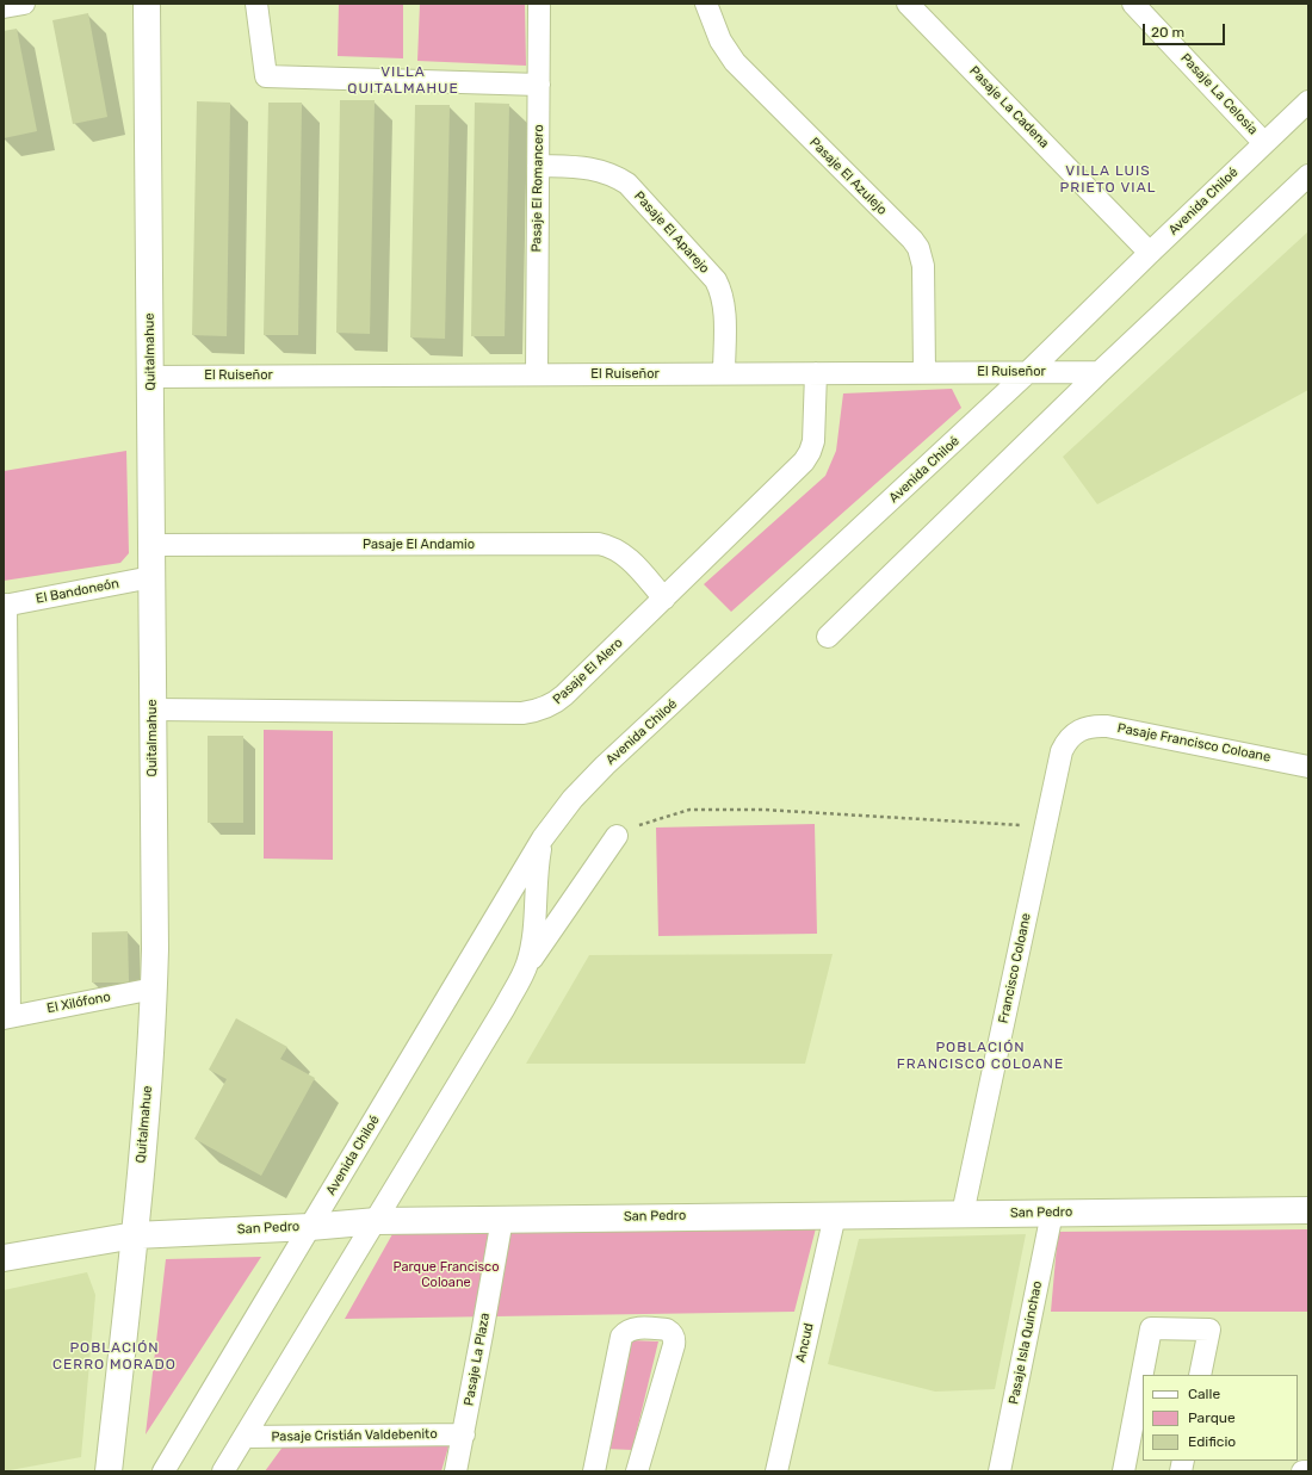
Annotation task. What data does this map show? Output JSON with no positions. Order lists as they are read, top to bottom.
{
  "streets": {
    "street": [
      "Pasaje La Celosia",
      "Pasaje La Cadena",
      "Pasaje El Azulejo",
      "Pasaje El Romancero",
      "Avenida Chiloé",
      "Pasaje El Aparejo",
      "Quitalmahue",
      "El Ruiseñor",
      "Pasaje El Andamio",
      "El Bandoneón",
      "Pasaje El Alero",
      "Pasaje Francisco Coloane",
      "Francisco Coloane",
      "El Xilófono",
      "San Pedro",
      "Ancud",
      "Pasaje Isla Quinchao",
      "Pasaje La Plaza",
      "Pasaje Cristián Valdebenito"
    ]
  },
  "crossings": [
    ["Pasaje La Celosia", "Avenida Chiloé"],
    ["Pasaje La Cadena", "Avenida Chiloé"],
    ["Pasaje El Azulejo", "El Ruiseñor"],
    ["Pasaje El Romancero", "Pasaje El Aparejo"],
    ["Pasaje El Romancero", "El Ruiseñor"],
    ["Avenida Chiloé", "El Ruiseñor"],
    ["Avenida Chiloé", "San Pedro"],
    ["Avenida Chiloé", "Pasaje Cristián Valdebenito"],
    ["Pasaje El Aparejo", "El Ruiseñor"],
    ["Quitalmahue", "El Ruiseñor"],
    ["Quitalmahue", "Pasaje El Andamio"],
    ["Quitalmahue", "El Bandoneón"],
    ["Quitalmahue", "Pasaje El Alero"],
    ["Quitalmahue", "El Xilófono"],
    ["Quitalmahue", "San Pedro"],
    ["El Ruiseñor", "Pasaje El Alero"],
    ["Pasaje El Andamio", "Pasaje El Alero"],
    ["Pasaje Francisco Coloane", "Francisco Coloane"],
    ["Francisco Coloane", "San Pedro"],
    ["San Pedro", "Ancud"],
    ["San Pedro", "Pasaje Isla Quinchao"],
    ["San Pedro", "Pasaje La Plaza"],
    ["Pasaje La Plaza", "Pasaje Cristián Valdebenito"]
  ],
  "districts": [
    "VILLA QUITALMAHUE",
    "VILLA LUIS PRIETO VIAL",
    "POBLACIÓN FRANCISCO COLOANE",
    "POBLACIÓN CERRO MORADO"
  ],
  "parks": ["Parque Francisco Coloane"],
  "legend": ["Calle", "Parque", "Edificio"],
  "scale_bar": "20 m"
}
